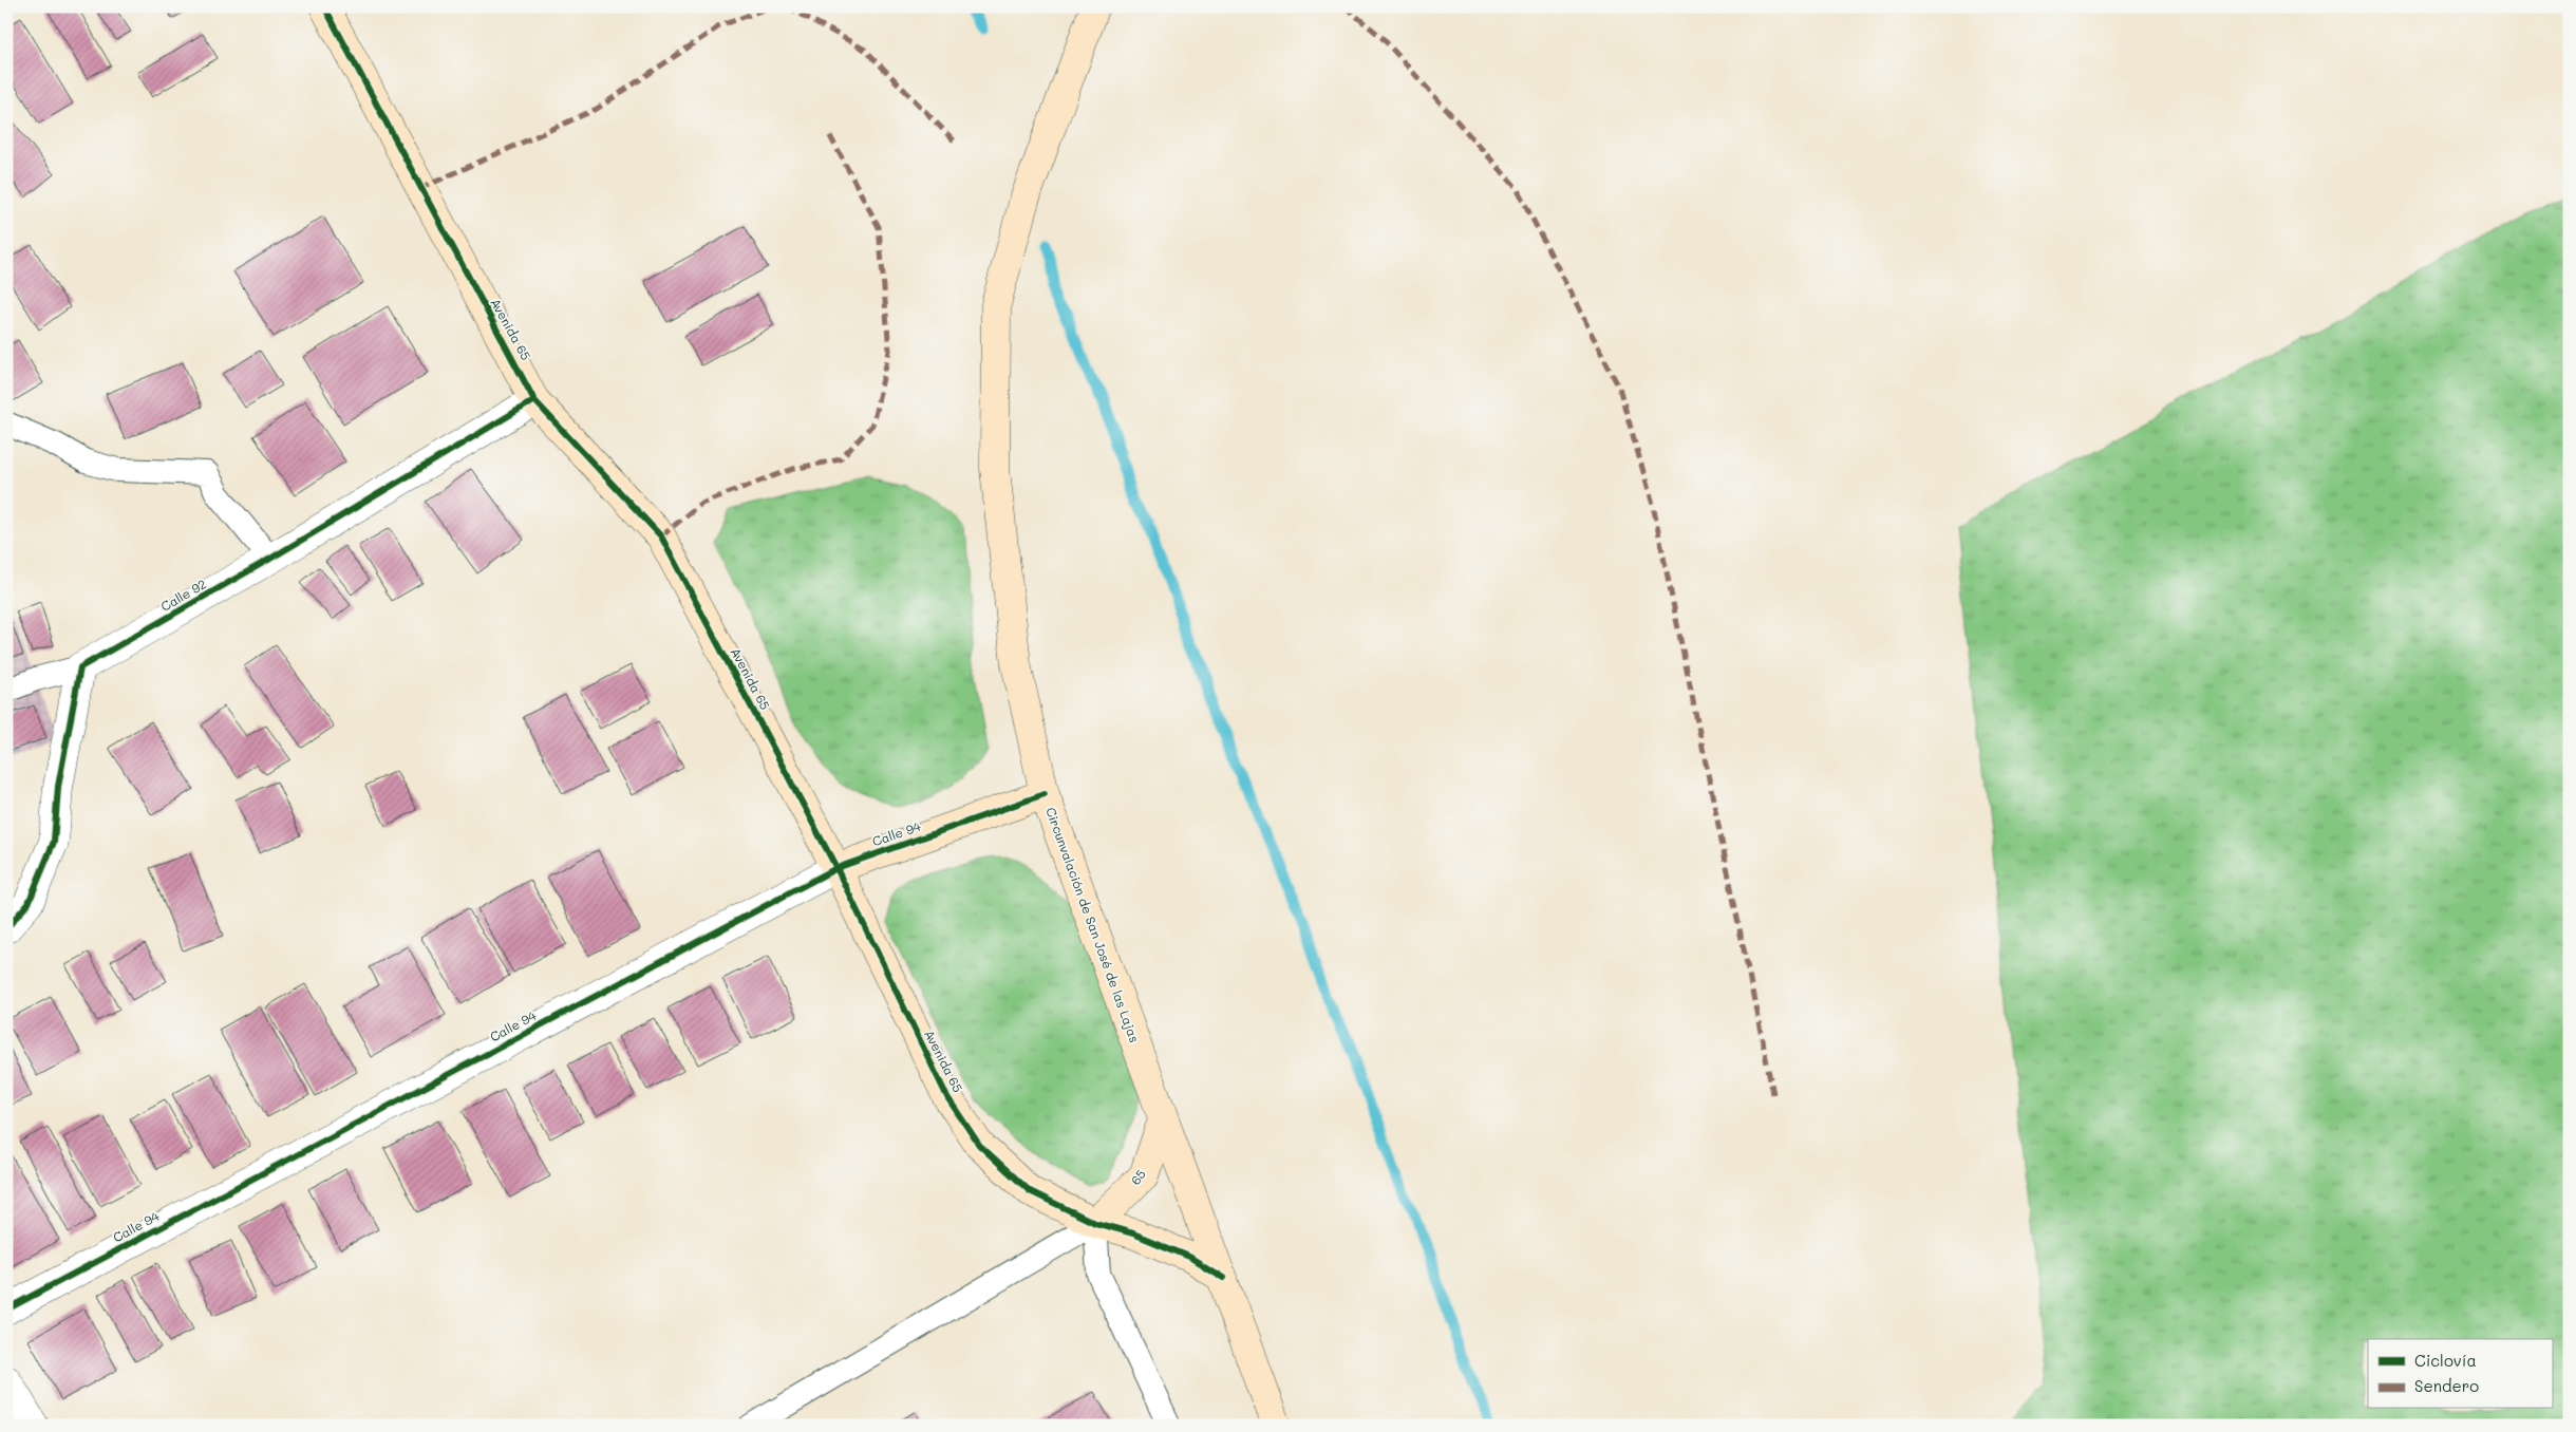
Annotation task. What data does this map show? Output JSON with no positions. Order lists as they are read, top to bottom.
{
  "streets": {
    "street": [
      "Avenida 65",
      "Calle 92",
      "Calle 94",
      "Circunvalación de San José de las Lajas",
      "65"
    ]
  },
  "crossings": [
    ["Avenida 65", "Calle 92"],
    ["Avenida 65", "Calle 94"],
    ["Avenida 65", "Circunvalación de San José de las Lajas"],
    ["Avenida 65", "65"],
    ["Calle 94", "Circunvalación de San José de las Lajas"],
    ["Circunvalación de San José de las Lajas", "65"]
  ],
  "legend": ["Ciclovía", "Sendero"]
}
